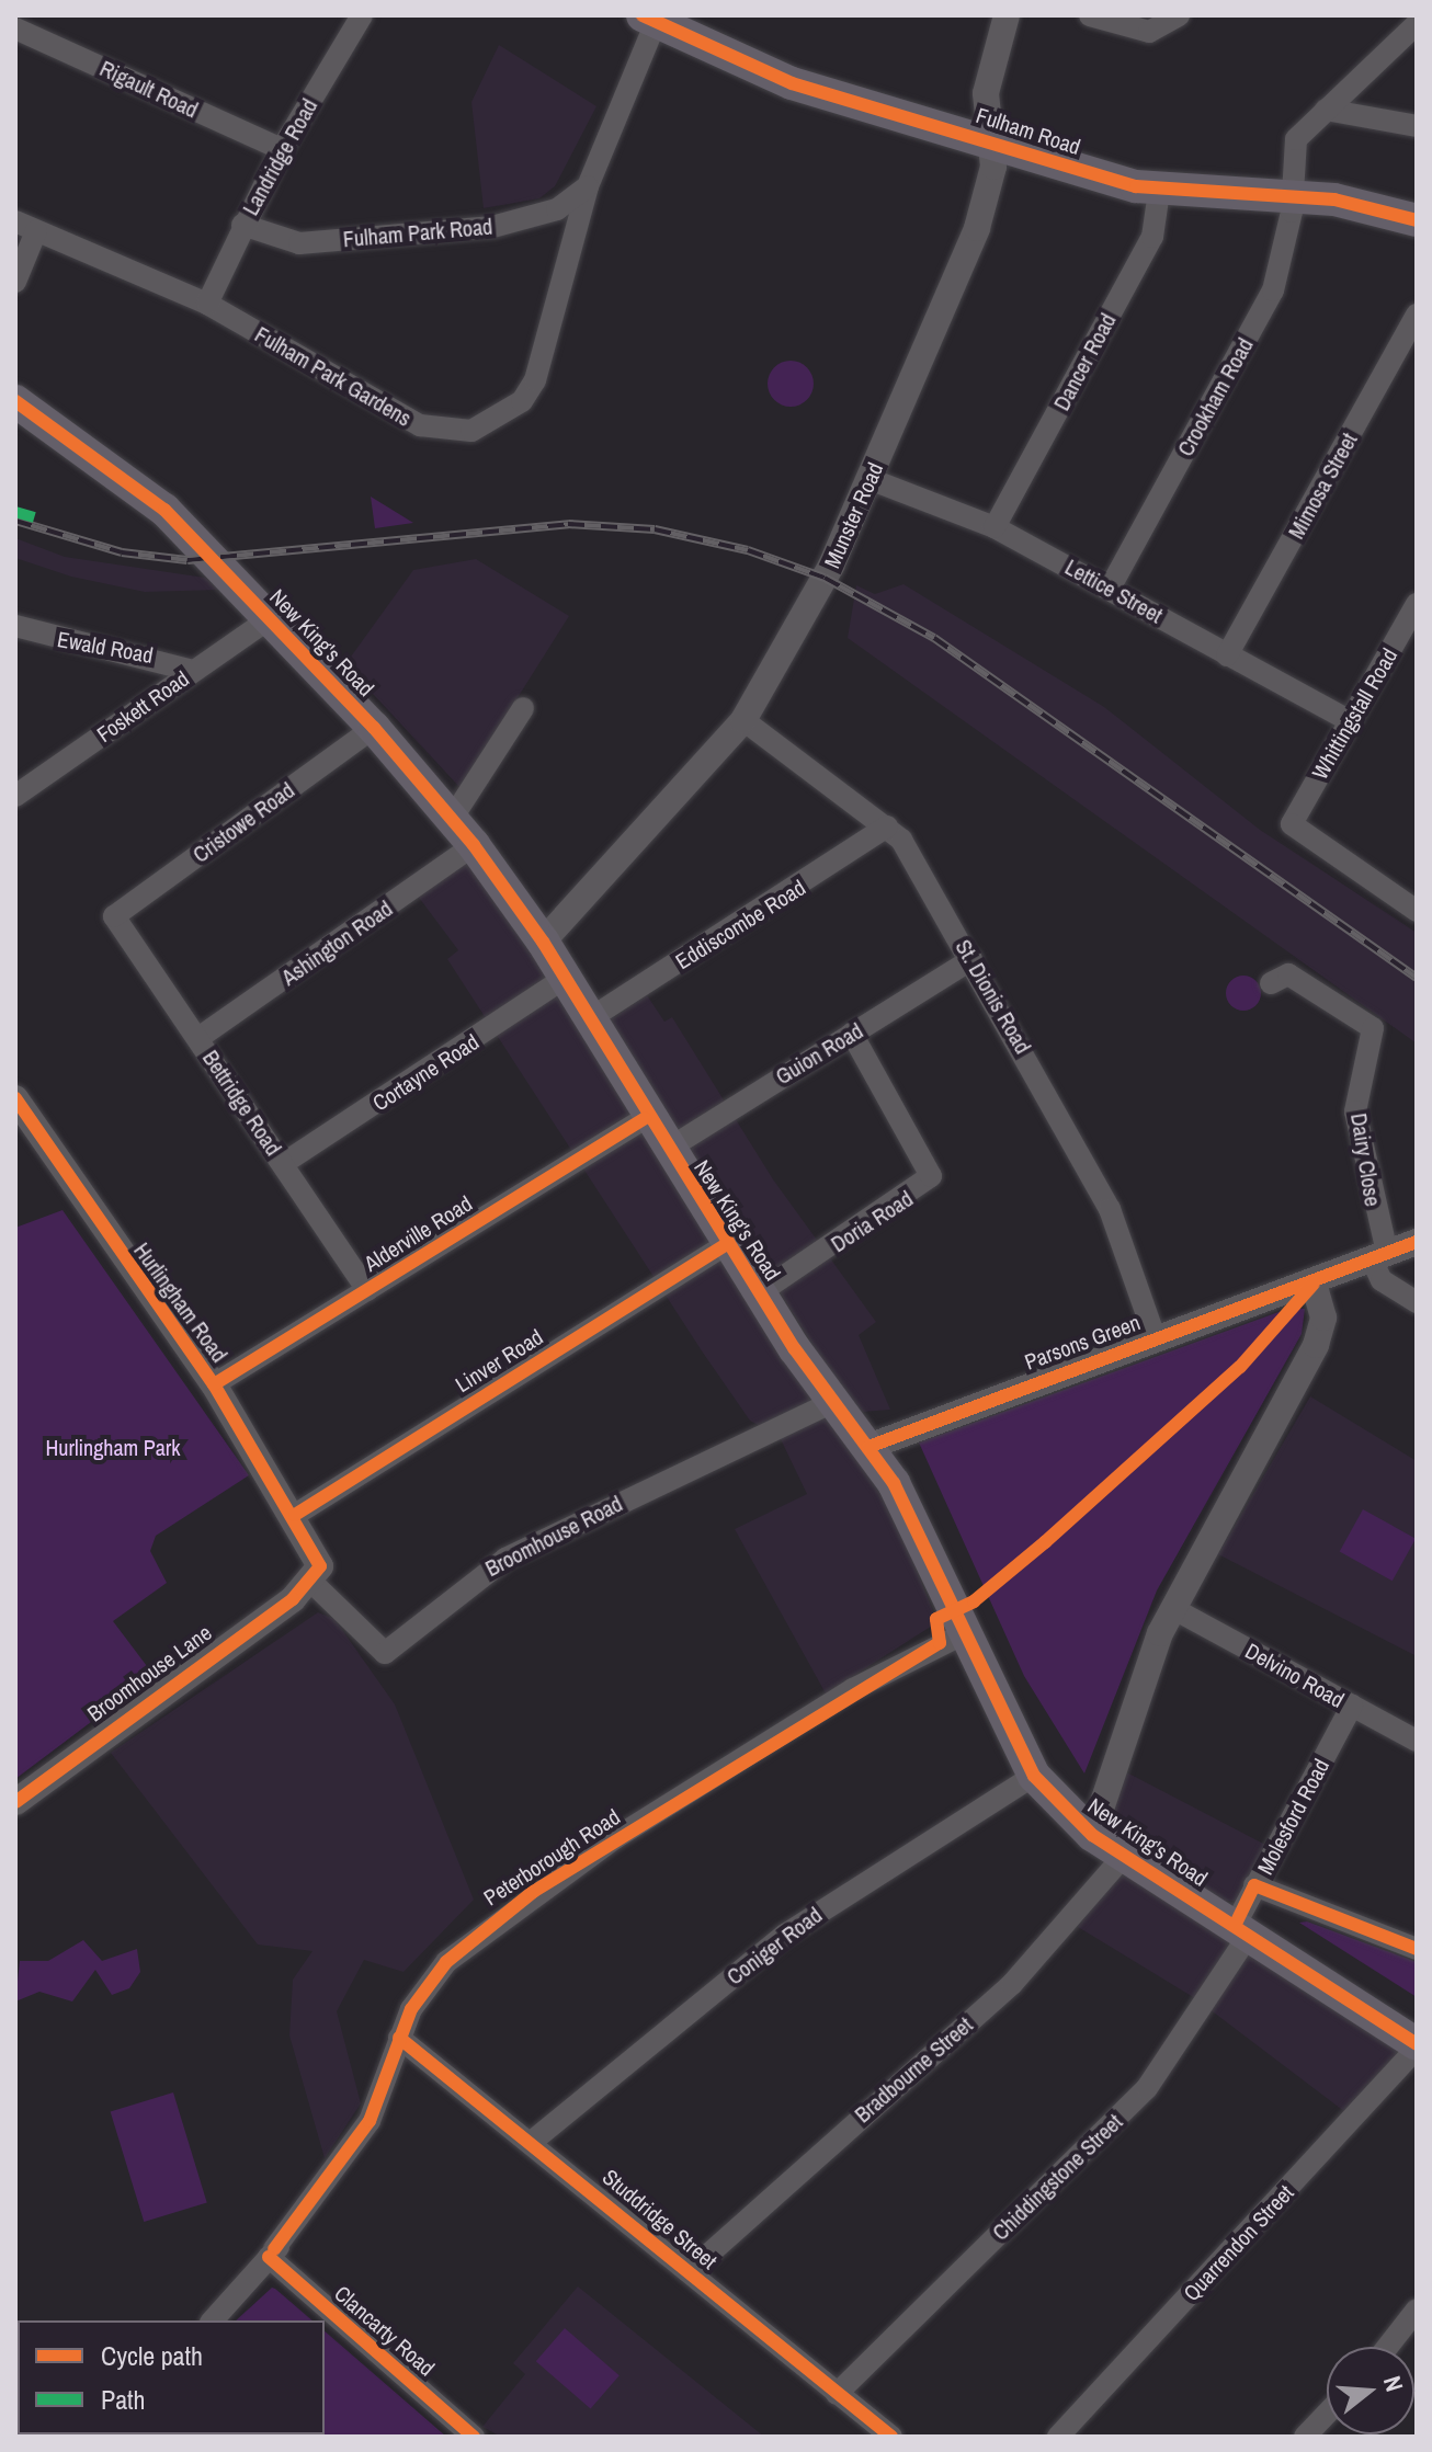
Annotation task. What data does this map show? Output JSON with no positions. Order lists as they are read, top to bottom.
{
  "streets": {
    "main road": ["Fulham Road", "New King's Road"],
    "street": [
      "Rigault Road",
      "Landridge Road",
      "Fulham Park Road",
      "Dancer Road",
      "Fulham Park Gardens",
      "Crookham Road",
      "Mimosa Street",
      "Munster Road",
      "Lettice Street",
      "Ewald Road",
      "Foskett Road",
      "Whittingstall Road",
      "Cristowe Road",
      "Eddiscombe Road",
      "Ashington Road",
      "St. Dionis Road",
      "Guion Road",
      "Cortayne Road",
      "Bettridge Road",
      "Dairy Close",
      "Doria Road",
      "Alderville Road",
      "Hurlingham Road",
      "Parsons Green",
      "Linver Road",
      "Broomhouse Road",
      "Broomhouse Lane",
      "Delvino Road",
      "Molesford Road",
      "Peterborough Road",
      "Coniger Road",
      "Bradbourne Street",
      "Chiddingstone Street",
      "Studdridge Street",
      "Quarrendon Street",
      "Clancarty Road"
    ]
  },
  "crossings": [
    ["Rigault Road", "Landridge Road"],
    ["Fulham Road", "Dancer Road"],
    ["Fulham Road", "Crookham Road"],
    ["Fulham Road", "Munster Road"],
    ["Landridge Road", "Fulham Park Road"],
    ["Landridge Road", "Fulham Park Gardens"],
    ["Fulham Park Road", "Fulham Park Gardens"],
    ["Dancer Road", "Lettice Street"],
    ["Crookham Road", "Lettice Street"],
    ["Mimosa Street", "Lettice Street"],
    ["Munster Road", "Lettice Street"],
    ["Munster Road", "New King's Road"],
    ["Munster Road", "St. Dionis Road"],
    ["Lettice Street", "Whittingstall Road"],
    ["New King's Road", "Foskett Road"],
    ["New King's Road", "Cristowe Road"],
    ["New King's Road", "Eddiscombe Road"],
    ["New King's Road", "Ashington Road"],
    ["New King's Road", "Guion Road"],
    ["New King's Road", "Cortayne Road"],
    ["New King's Road", "Doria Road"],
    ["New King's Road", "Alderville Road"],
    ["New King's Road", "Parsons Green"],
    ["New King's Road", "Linver Road"],
    ["New King's Road", "Broomhouse Road"],
    ["New King's Road", "Molesford Road"],
    ["New King's Road", "Peterborough Road"],
    ["New King's Road", "Coniger Road"],
    ["New King's Road", "Bradbourne Street"],
    ["New King's Road", "Chiddingstone Street"],
    ["New King's Road", "Quarrendon Street"],
    ["Ewald Road", "Foskett Road"],
    ["Cristowe Road", "Bettridge Road"],
    ["Eddiscombe Road", "St. Dionis Road"],
    ["Ashington Road", "Bettridge Road"],
    ["St. Dionis Road", "Guion Road"],
    ["St. Dionis Road", "Parsons Green"],
    ["Guion Road", "Doria Road"],
    ["Cortayne Road", "Bettridge Road"],
    ["Bettridge Road", "Alderville Road"],
    ["Dairy Close", "Parsons Green"],
    ["Alderville Road", "Hurlingham Road"],
    ["Hurlingham Road", "Linver Road"],
    ["Hurlingham Road", "Broomhouse Road"],
    ["Hurlingham Road", "Broomhouse Lane"],
    ["Broomhouse Road", "Broomhouse Lane"],
    ["Delvino Road", "Molesford Road"],
    ["Molesford Road", "Chiddingstone Street"],
    ["Peterborough Road", "Studdridge Street"],
    ["Peterborough Road", "Clancarty Road"],
    ["Coniger Road", "Studdridge Street"],
    ["Bradbourne Street", "Studdridge Street"],
    ["Chiddingstone Street", "Studdridge Street"]
  ],
  "parks": ["Hurlingham Park"],
  "legend": ["Cycle path", "Path"],
  "north": "right"
}
